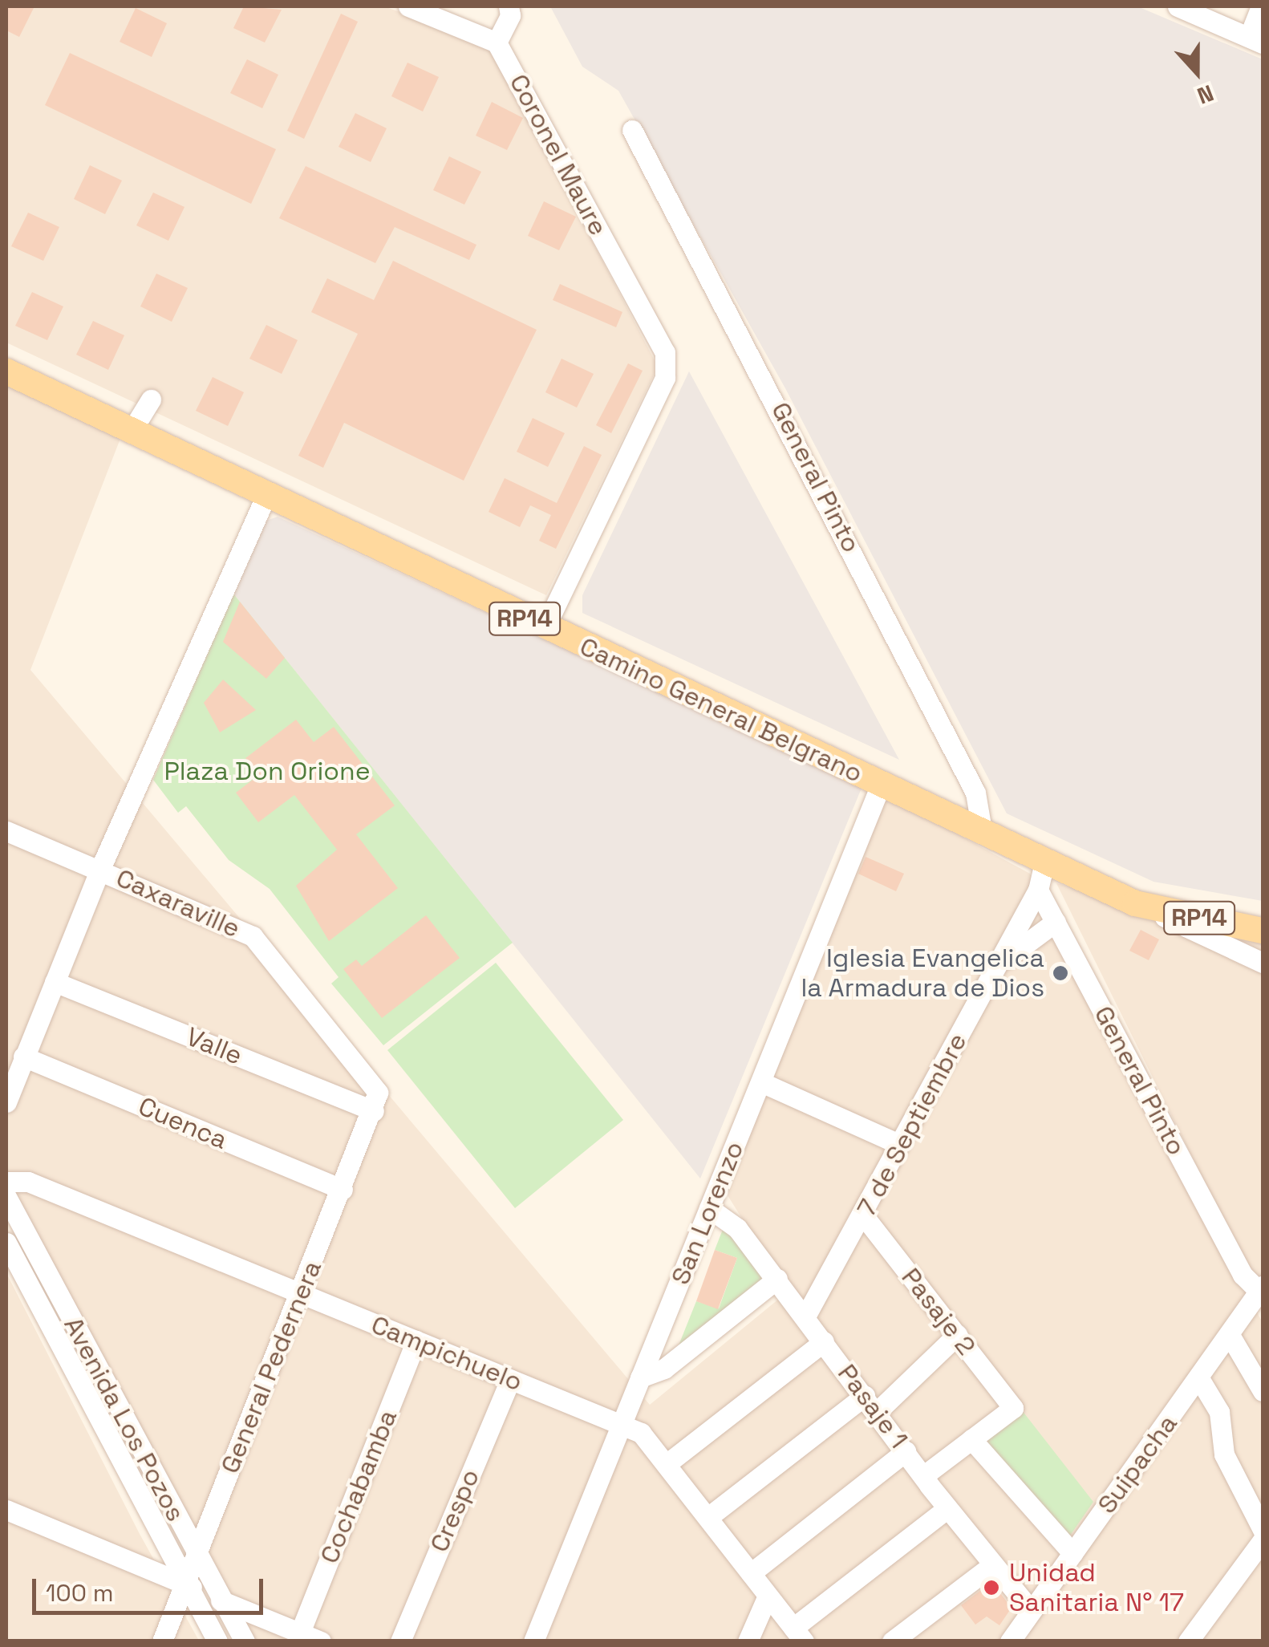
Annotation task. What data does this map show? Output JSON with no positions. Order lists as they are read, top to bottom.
{
  "streets": {
    "main road": ["RP14", "Camino General Belgrano"],
    "street": [
      "Coronel Maure",
      "General Pinto",
      "Caxaraville",
      "Valle",
      "Cuenca",
      "7 de Septiembre",
      "San Lorenzo",
      "Pasaje 2",
      "Campichuelo",
      "General Pedernera",
      "Pasaje 1",
      "Avenida Los Pozos",
      "Suipacha",
      "Cochabamba",
      "Crespo"
    ]
  },
  "crossings": [
    ["Coronel Maure", "Camino General Belgrano"],
    ["General Pinto", "Camino General Belgrano"],
    ["General Pinto", "7 de Septiembre"],
    ["General Pinto", "Suipacha"],
    ["RP14", "Camino General Belgrano"],
    ["Camino General Belgrano", "San Lorenzo"],
    ["Caxaraville", "Valle"],
    ["Caxaraville", "General Pedernera"],
    ["Valle", "General Pedernera"],
    ["Cuenca", "General Pedernera"],
    ["7 de Septiembre", "Pasaje 2"],
    ["7 de Septiembre", "Pasaje 1"],
    ["San Lorenzo", "Campichuelo"],
    ["San Lorenzo", "Pasaje 1"],
    ["Campichuelo", "General Pedernera"],
    ["Campichuelo", "Cochabamba"],
    ["Campichuelo", "Crespo"],
    ["General Pedernera", "Avenida Los Pozos"],
    ["Pasaje 1", "Suipacha"]
  ],
  "parks": ["Plaza Don Orione"],
  "places": ["Iglesia Evangelica la Armadura de Dios", "Unidad Sanitaria N° 17"],
  "scale_bar": "100 m",
  "north": "bottom"
}
